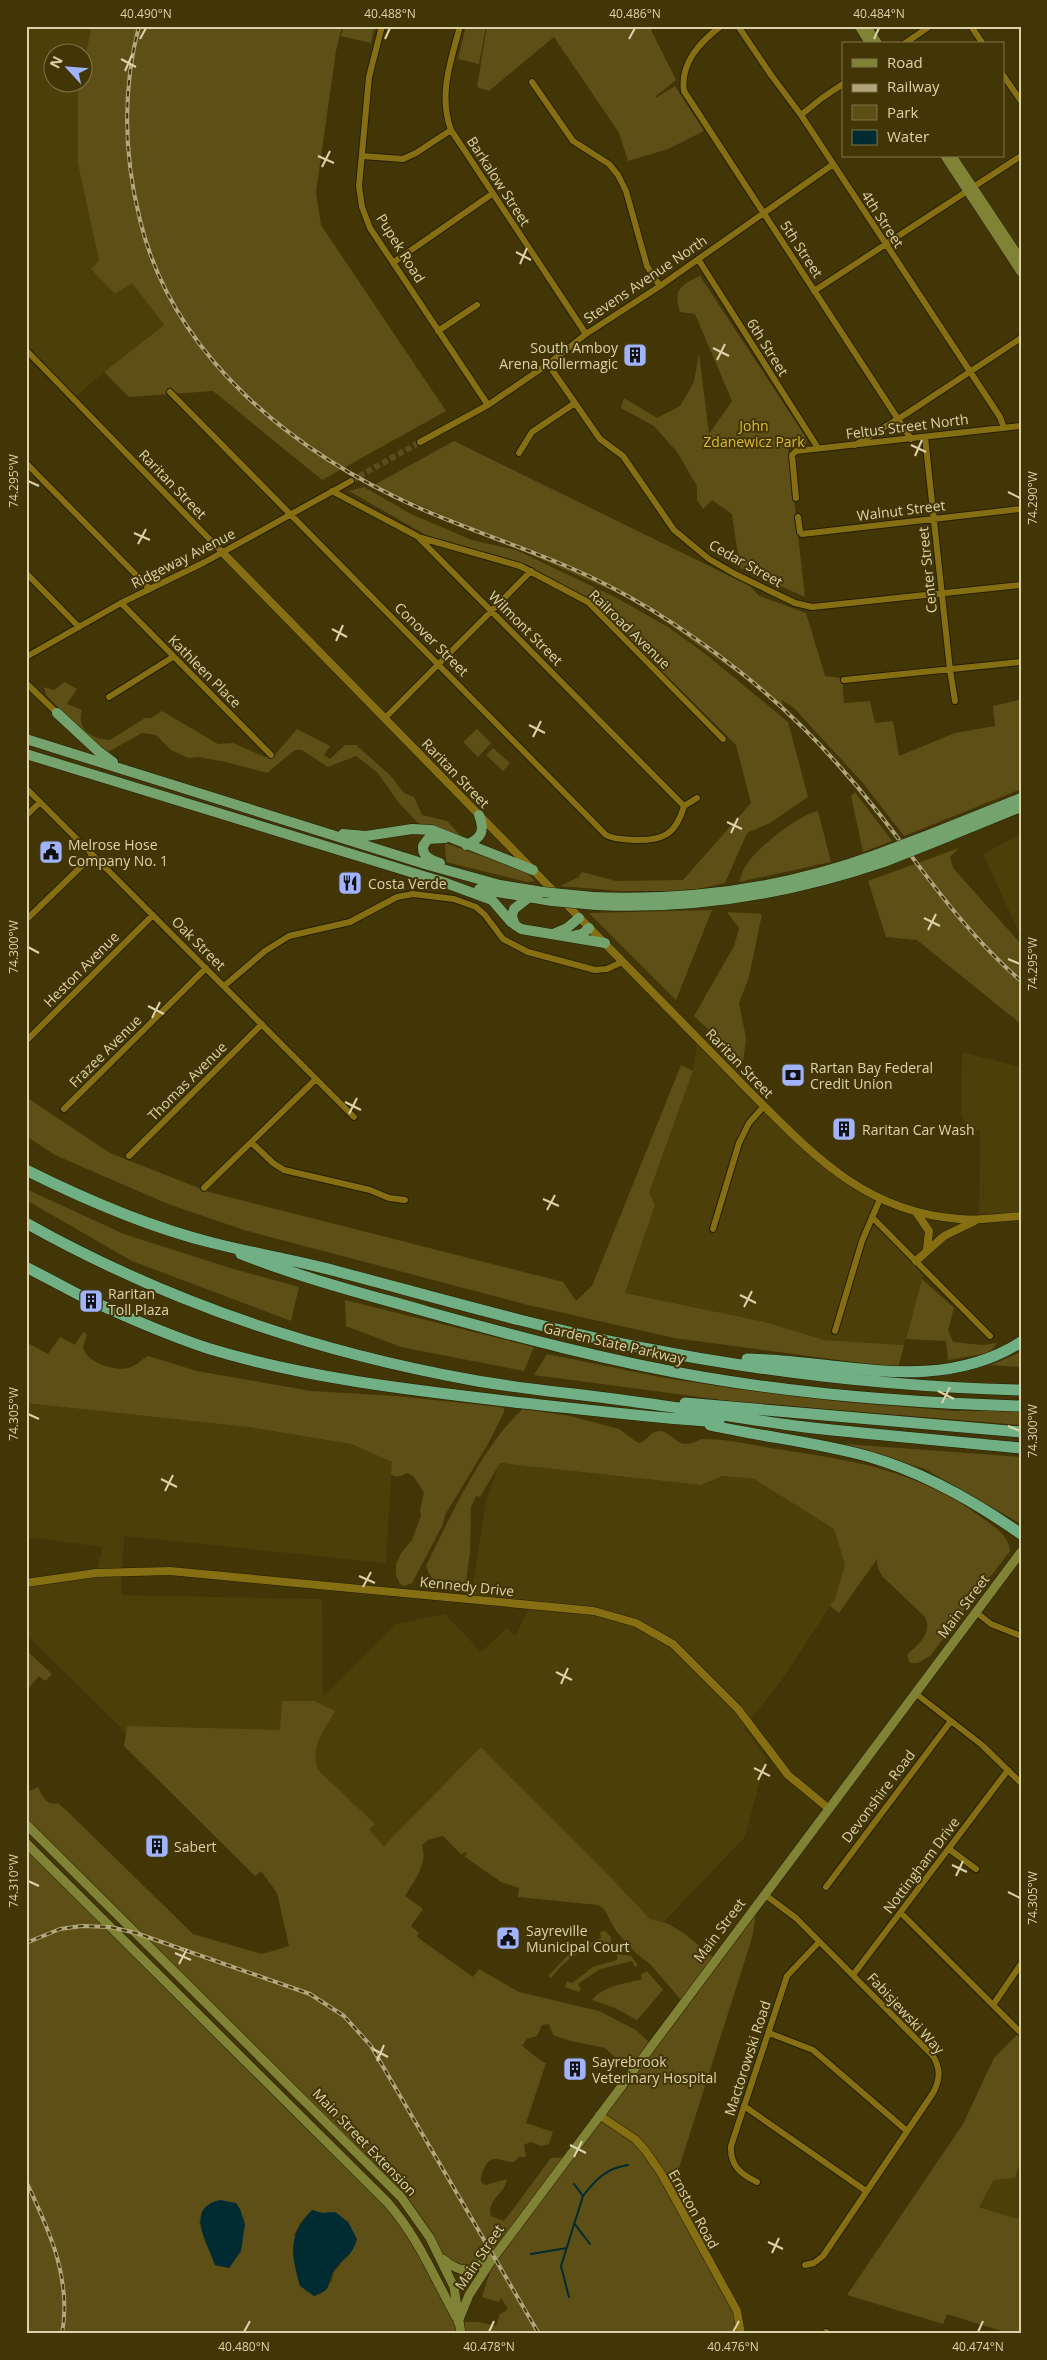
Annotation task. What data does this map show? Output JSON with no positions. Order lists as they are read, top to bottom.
{
  "streets": {
    "highway": ["Garden State Parkway"],
    "main road": ["Main Street", "Main Street Extension"],
    "street": [
      "Barkalow Street",
      "4th Street",
      "Pupek Road",
      "5th Street",
      "Stevens Avenue North",
      "6th Street",
      "Feltus Street North",
      "Raritan Street",
      "Walnut Street",
      "Ridgeway Avenue",
      "Cedar Street",
      "Center Street",
      "Wilmont Street",
      "Railroad Avenue",
      "Conover Street",
      "Kathleen Place",
      "Oak Street",
      "Heston Avenue",
      "Frazee Avenue",
      "Thomas Avenue",
      "Kennedy Drive",
      "Devonshire Road",
      "Nottingham Drive",
      "Fabisjewski Way",
      "Mactorowski Road",
      "Ernston Road"
    ]
  },
  "crossings": [
    ["Barkalow Street", "Stevens Avenue North"],
    ["4th Street", "Stevens Avenue North"],
    ["4th Street", "Feltus Street North"],
    ["Pupek Road", "Stevens Avenue North"],
    ["5th Street", "Stevens Avenue North"],
    ["5th Street", "Feltus Street North"],
    ["Stevens Avenue North", "6th Street"],
    ["Stevens Avenue North", "Cedar Street"],
    ["6th Street", "Feltus Street North"],
    ["Feltus Street North", "Center Street"],
    ["Raritan Street", "Ridgeway Avenue"],
    ["Walnut Street", "Center Street"],
    ["Ridgeway Avenue", "Wilmont Street"],
    ["Ridgeway Avenue", "Conover Street"],
    ["Ridgeway Avenue", "Kathleen Place"],
    ["Cedar Street", "Center Street"],
    ["Wilmont Street", "Railroad Avenue"],
    ["Wilmont Street", "Conover Street"],
    ["Oak Street", "Heston Avenue"],
    ["Oak Street", "Frazee Avenue"],
    ["Oak Street", "Thomas Avenue"],
    ["Kennedy Drive", "Main Street"],
    ["Main Street", "Fabisjewski Way"],
    ["Main Street", "Main Street Extension"],
    ["Main Street", "Ernston Road"],
    ["Nottingham Drive", "Fabisjewski Way"],
    ["Fabisjewski Way", "Mactorowski Road"]
  ],
  "parks": ["John Zdanewicz Park"],
  "places": {
    "building": [
      "South Amboy Arena Rollermagic",
      "Raritan Car Wash",
      "Raritan Toll Plaza",
      "Sabert",
      "Sayrebrook Veterinary Hospital"
    ],
    "public building": ["Melrose Hose Company No. 1", "Sayreville Municipal Court"],
    "restaurant": ["Costa Verde"],
    "bank": ["Rartan Bay Federal Credit Union"]
  },
  "legend": [
    "Road",
    "Railway",
    "Park",
    "Water"
  ],
  "north": "top left",
  "coordinates": [
    "40.490°N",
    "40.488°N",
    "40.486°N",
    "40.484°N",
    "74.295°W",
    "74.290°W",
    "74.300°W",
    "74.305°W",
    "74.310°W",
    "40.480°N",
    "40.478°N",
    "40.476°N",
    "40.474°N"
  ]
}
